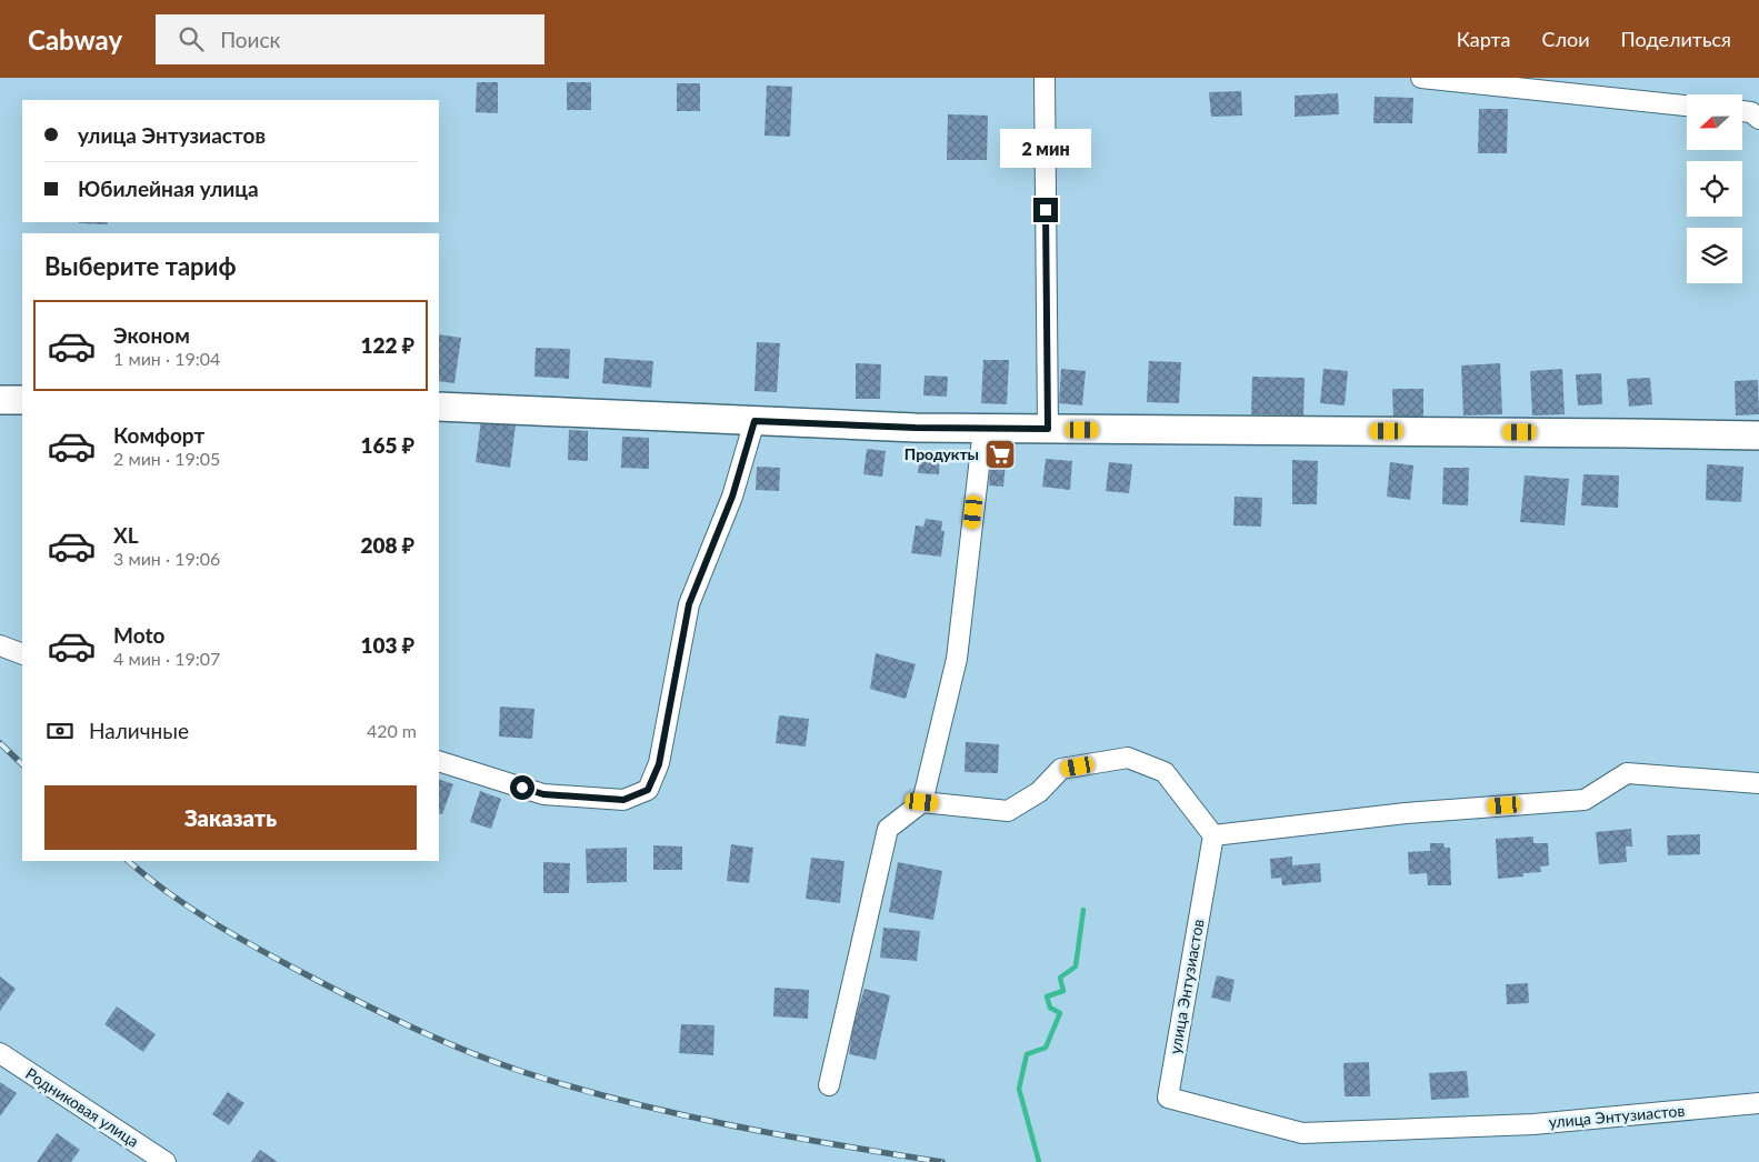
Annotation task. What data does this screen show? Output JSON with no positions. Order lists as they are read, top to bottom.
{
  "streets": {
    "street": ["улица Энтузиастов", "Родниковая улица"]
  },
  "places": {
    "supermarket": ["Продукты"]
  },
  "north": "left",
  "page": {
    "header": "Cabway",
    "search": "Поиск",
    "nav": ["Карта", "Слои", "Поделиться"],
    "banner": ["улица Энтузиастов", "Юбилейная улица"],
    "bubble": "2 мин",
    "heading": "Выберите тариф",
    "list": [
      {
        "name": "Эконом",
        "note": "1 мин · 19:04",
        "value": "122 ₽"
      },
      {
        "name": "Комфорт",
        "note": "2 мин · 19:05",
        "value": "165 ₽"
      },
      {
        "name": "XL",
        "note": "3 мин · 19:06",
        "value": "208 ₽"
      },
      {
        "name": "Moto",
        "note": "4 мин · 19:07",
        "value": "103 ₽"
      }
    ],
    "pay": ["Наличные", "420 m"],
    "buttons": "Заказать"
  }
}
